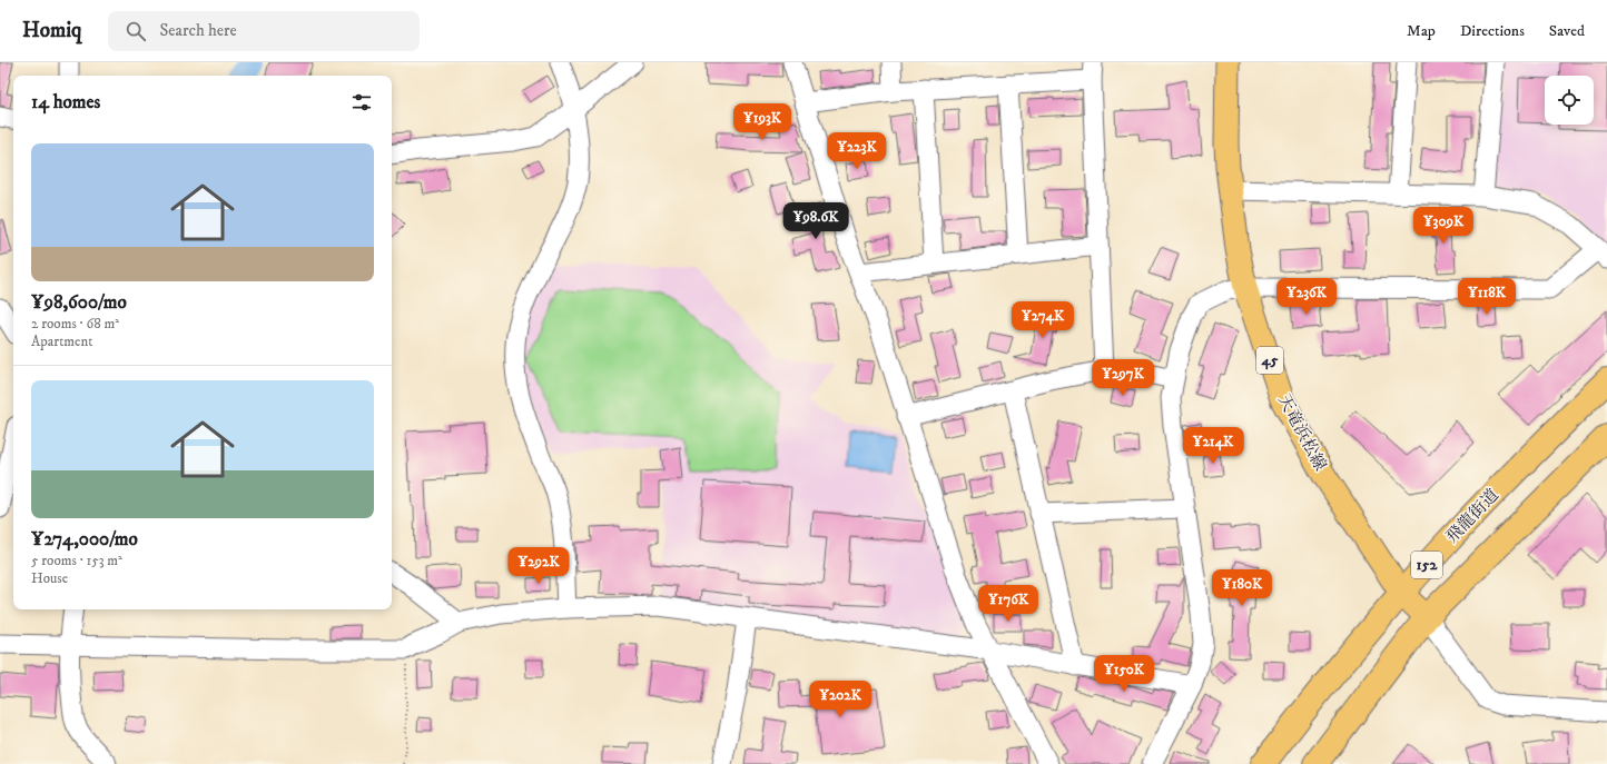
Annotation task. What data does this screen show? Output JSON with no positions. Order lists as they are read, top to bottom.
{
  "streets": {
    "highway": ["飛龍街道", "152"],
    "main road": ["45", "天竜浜松線"]
  },
  "crossings": [
    ["天竜浜松線", "飛龍街道"],
    ["天竜浜松線", "152"]
  ],
  "page": {
    "header": "Homiq",
    "search": "Search here",
    "nav": ["Map", "Directions", "Saved"],
    "heading": "14 homes",
    "price": [
      "¥193K",
      "¥223K",
      "¥98.6K",
      "¥309K",
      "¥236K",
      "¥118K",
      "¥274K",
      "¥297K",
      "¥214K",
      "¥292K",
      "¥180K",
      "¥176K",
      "¥150K",
      "¥202K"
    ],
    "list": [
      {
        "name": "¥98,600/mo",
        "note": "2 rooms · 68 m² · Apartment"
      },
      {
        "name": "¥274,000/mo",
        "note": "5 rooms · 153 m² · House"
      }
    ]
  }
}
